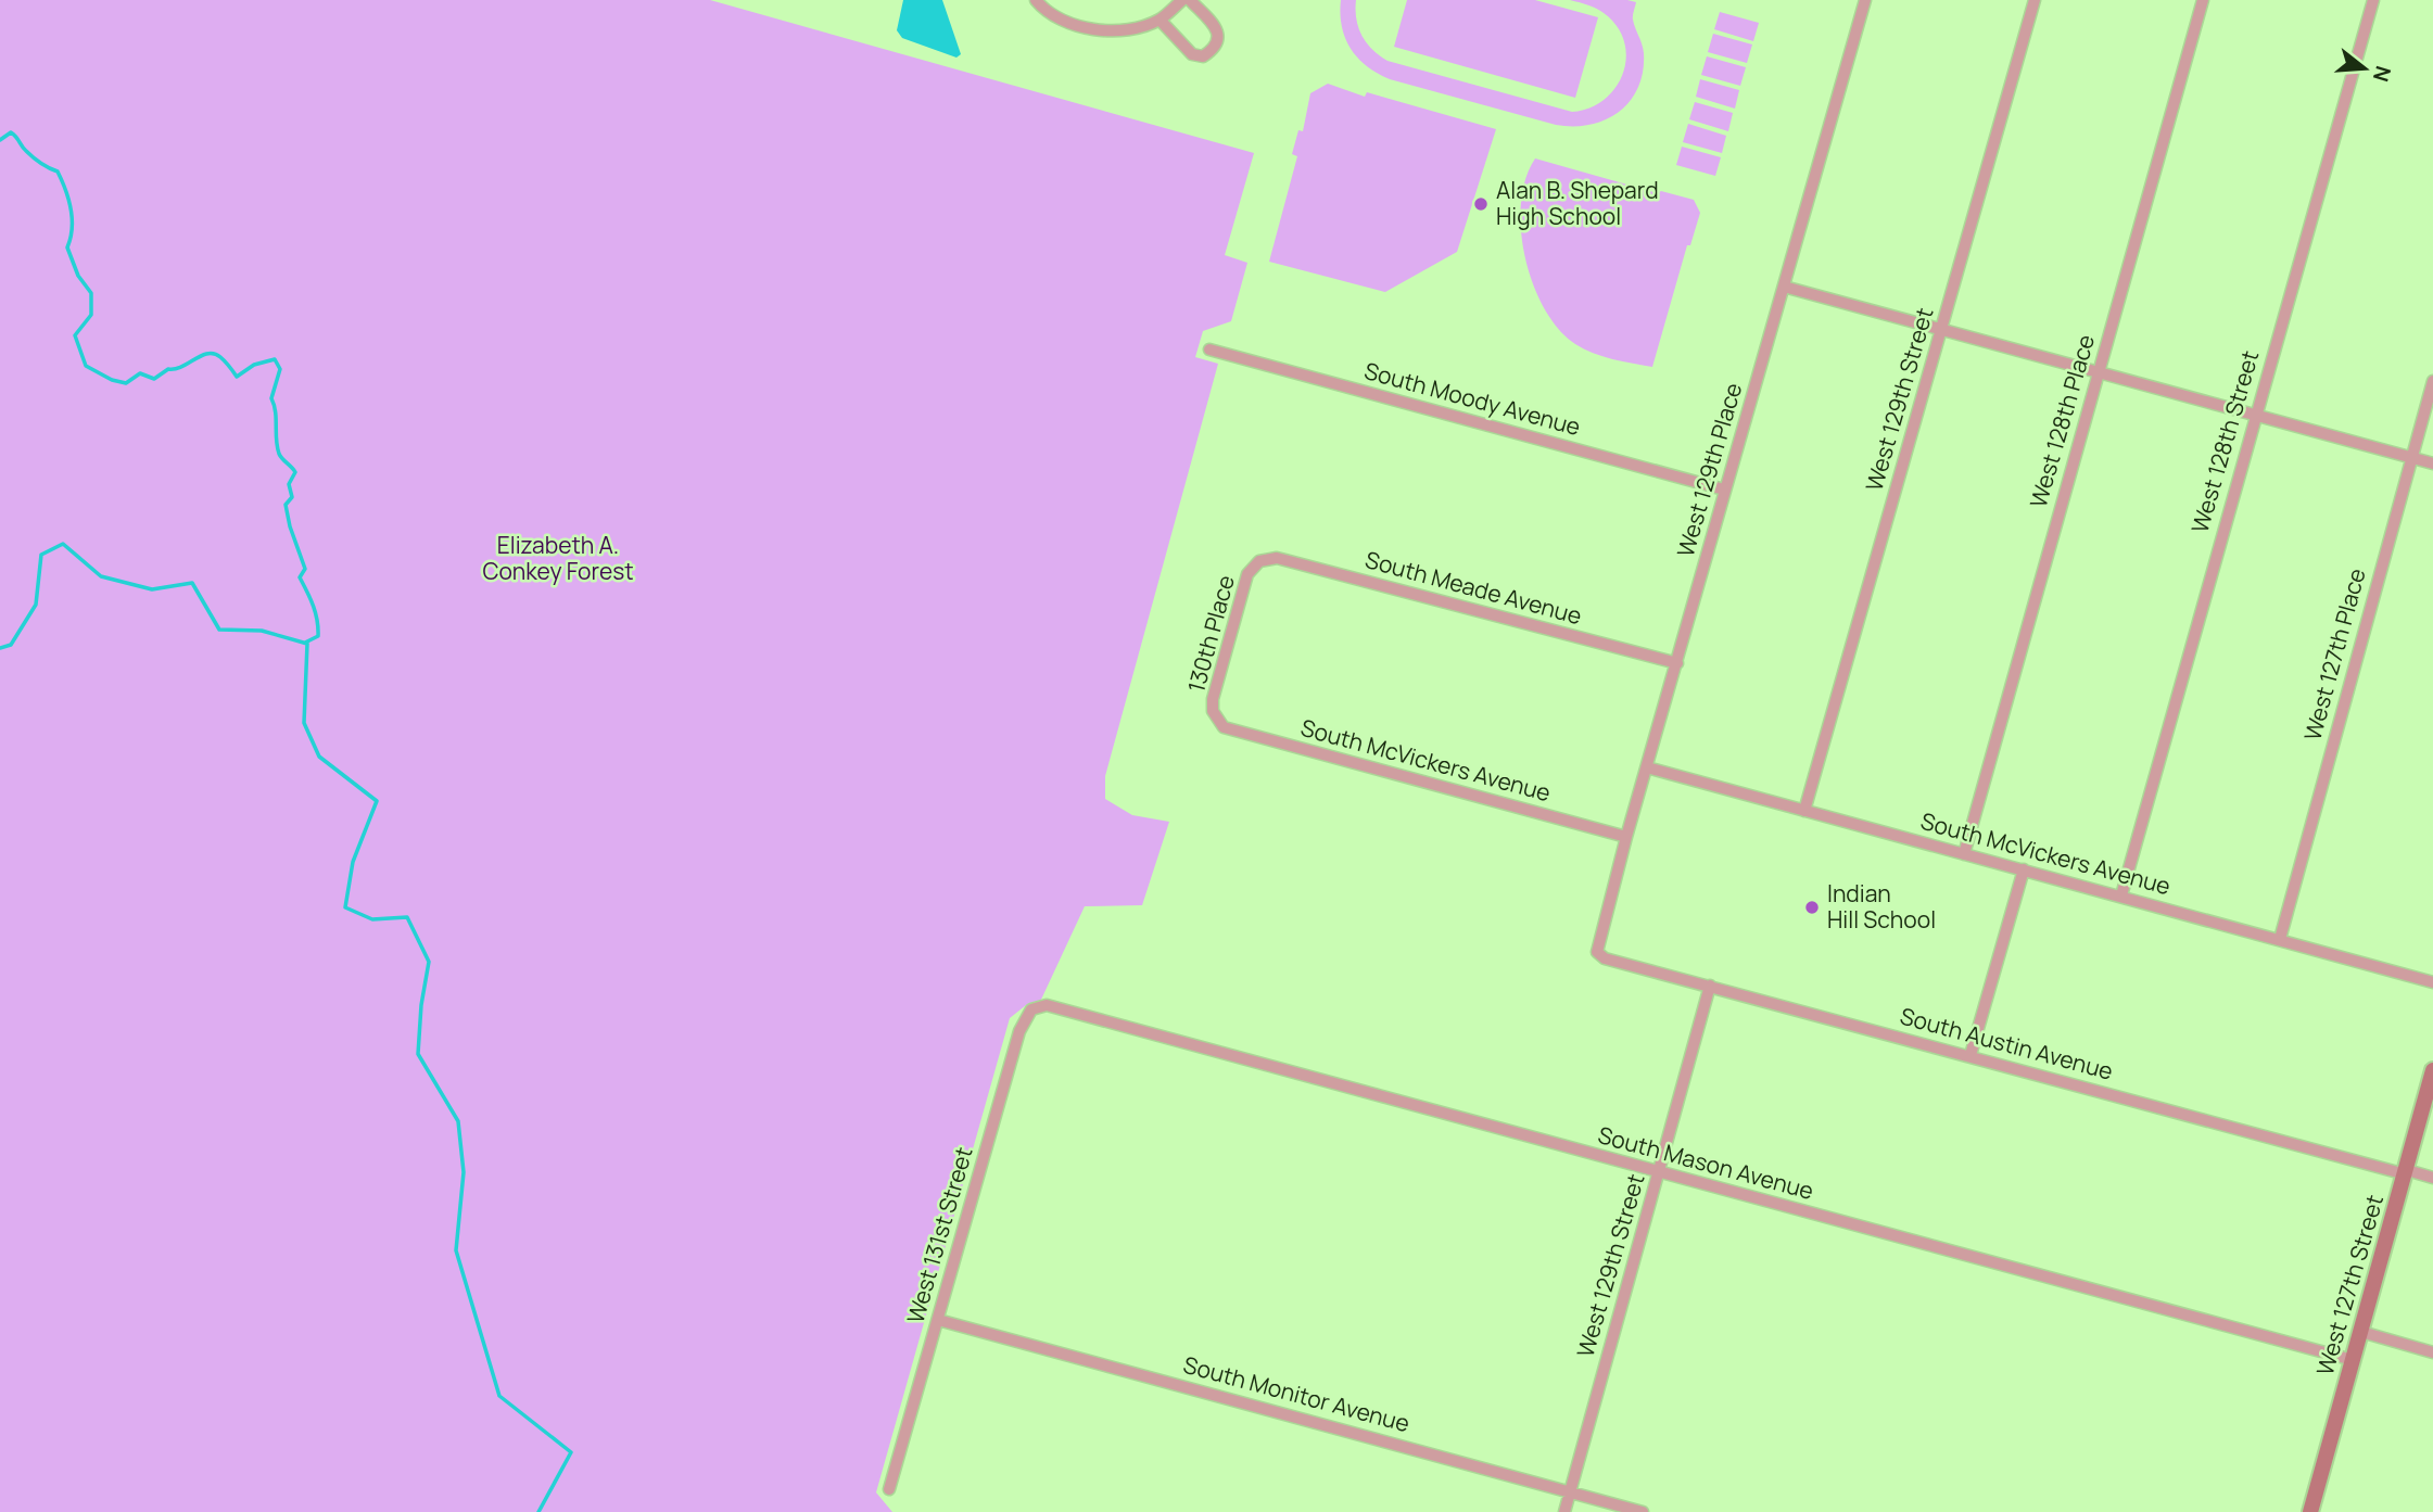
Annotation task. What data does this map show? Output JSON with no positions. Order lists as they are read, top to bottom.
{
  "streets": {
    "main road": ["West 127th Street"],
    "street": [
      "South Moody Avenue",
      "West 129th Street",
      "West 128th Place",
      "West 128th Street",
      "West 129th Place",
      "South Meade Avenue",
      "130th Place",
      "West 127th Place",
      "South McVickers Avenue",
      "South Austin Avenue",
      "South Mason Avenue",
      "West 131st Street",
      "South Monitor Avenue"
    ]
  },
  "crossings": [
    ["South Moody Avenue", "West 129th Place"],
    ["West 129th Street", "South McVickers Avenue"],
    ["West 129th Street", "South Austin Avenue"],
    ["West 129th Street", "South Mason Avenue"],
    ["West 129th Street", "South Monitor Avenue"],
    ["West 128th Place", "South McVickers Avenue"],
    ["West 128th Street", "South McVickers Avenue"],
    ["West 129th Place", "South Meade Avenue"],
    ["West 129th Place", "South McVickers Avenue"],
    ["West 129th Place", "South Austin Avenue"],
    ["South Meade Avenue", "130th Place"],
    ["130th Place", "South McVickers Avenue"],
    ["West 127th Place", "South McVickers Avenue"],
    ["South Austin Avenue", "West 127th Street"],
    ["South Mason Avenue", "West 131st Street"],
    ["South Mason Avenue", "West 127th Street"],
    ["West 131st Street", "South Monitor Avenue"]
  ],
  "parks": ["Elizabeth A. Conkey Forest"],
  "places": ["Alan B. Shepard High School", "Indian Hill School"],
  "north": "right"
}
